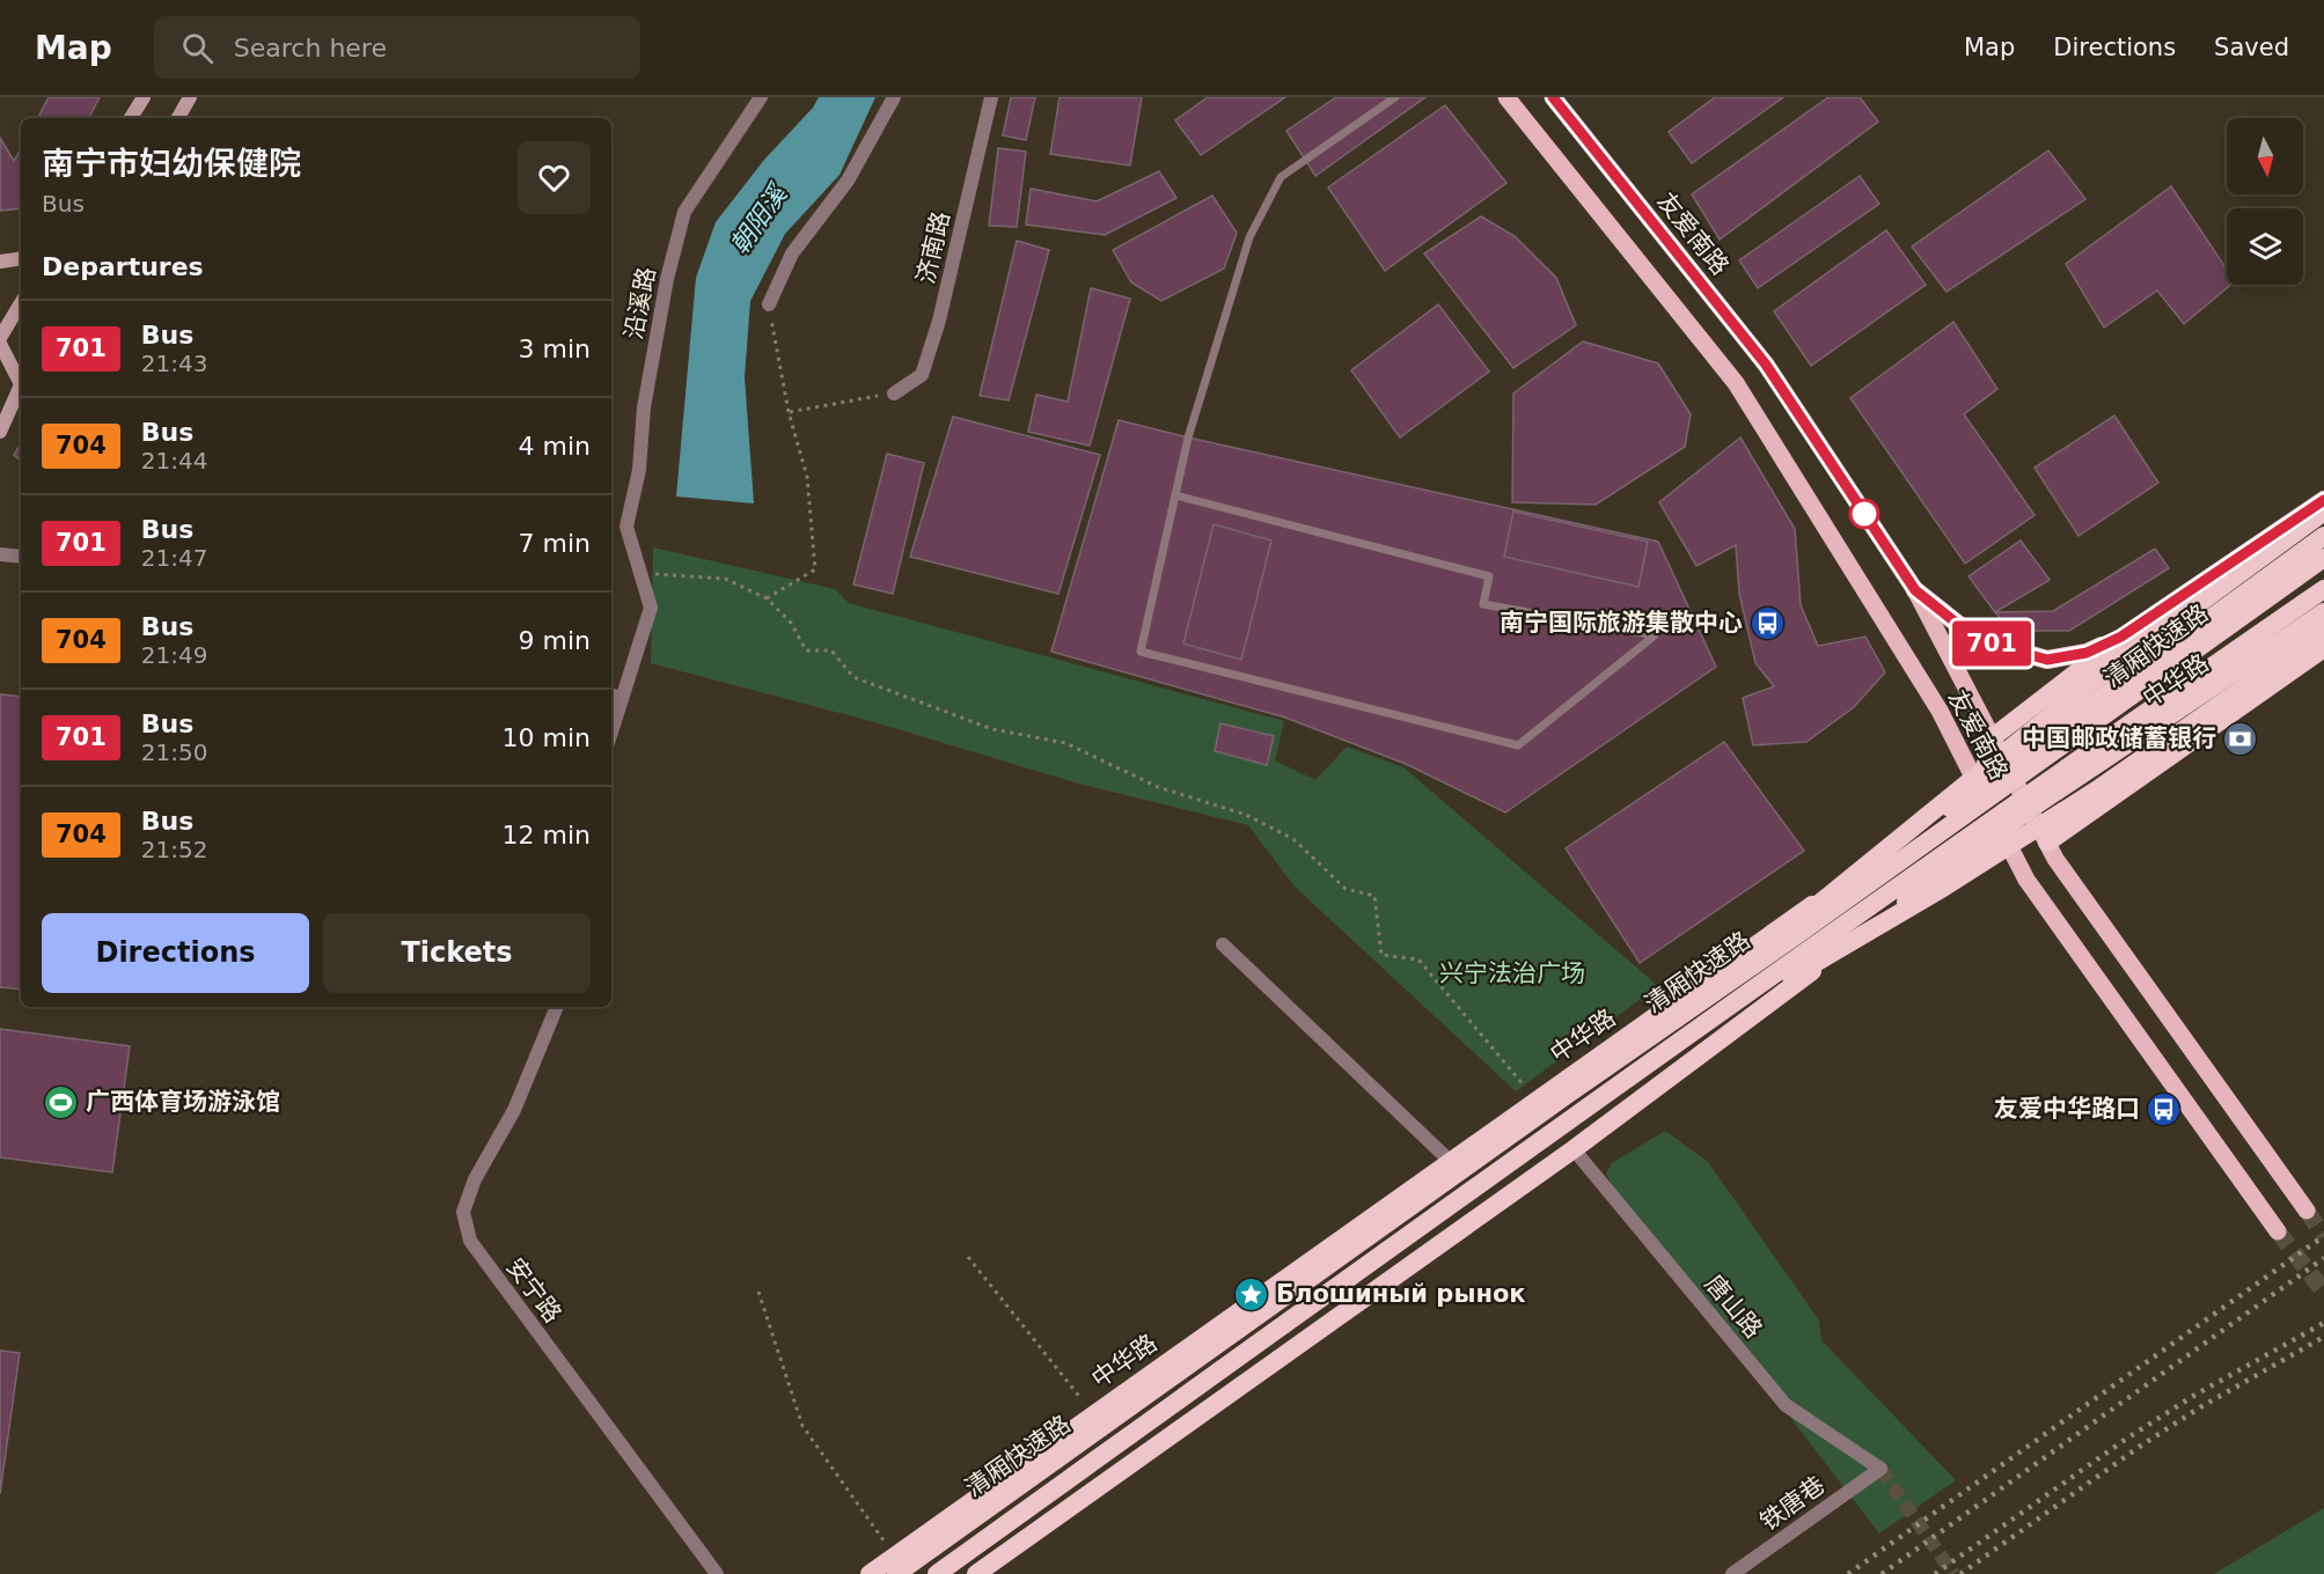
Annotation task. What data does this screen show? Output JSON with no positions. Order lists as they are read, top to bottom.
{
  "streets": {
    "highway": ["清厢快速路", "中华路"],
    "main road": ["友爱南路"],
    "street": [
      "济南路",
      "沿溪路",
      "安宁路",
      "唐山路",
      "铁唐巷"
    ]
  },
  "crossings": [
    ["友爱南路", "中华路"],
    ["清厢快速路", "中华路"],
    ["中华路", "唐山路"],
    ["唐山路", "铁唐巷"]
  ],
  "water": ["朝阳溪"],
  "parks": ["兴宁法治广场"],
  "places": {
    "bus stop": ["南宁国际旅游集散中心", "友爱中华路口"],
    "bank": ["中国邮政储蓄银行"],
    "sports": ["广西体育场游泳馆"],
    "place": ["Блошиный рынок"]
  },
  "lines": ["bus line 701"],
  "north": "bottom",
  "page": {
    "header": "Map",
    "search": "Search here",
    "nav": ["Map", "Directions", "Saved"],
    "on_map": "701",
    "heading": [
      ["南宁市妇幼保健院", "Bus"],
      "Departures"
    ],
    "list": [
      {
        "mark": "701",
        "name": "Bus",
        "note": "21:43",
        "value": "3 min"
      },
      {
        "mark": "704",
        "name": "Bus",
        "note": "21:44",
        "value": "4 min"
      },
      {
        "mark": "701",
        "name": "Bus",
        "note": "21:47",
        "value": "7 min"
      },
      {
        "mark": "704",
        "name": "Bus",
        "note": "21:49",
        "value": "9 min"
      },
      {
        "mark": "701",
        "name": "Bus",
        "note": "21:50",
        "value": "10 min"
      },
      {
        "mark": "704",
        "name": "Bus",
        "note": "21:52",
        "value": "12 min"
      }
    ],
    "buttons": ["Directions", "Tickets"]
  }
}
